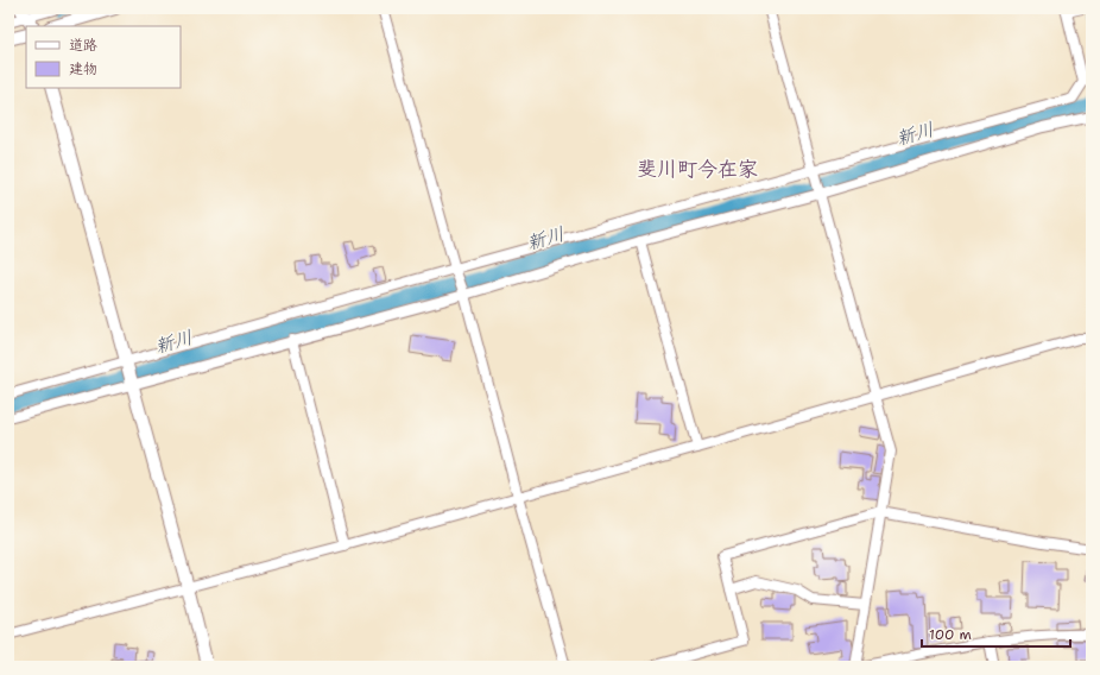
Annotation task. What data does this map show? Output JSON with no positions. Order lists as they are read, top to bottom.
{
  "districts": ["斐川町今在家"],
  "water": ["新川"],
  "legend": ["道路", "建物"],
  "scale_bar": "100 m"
}
